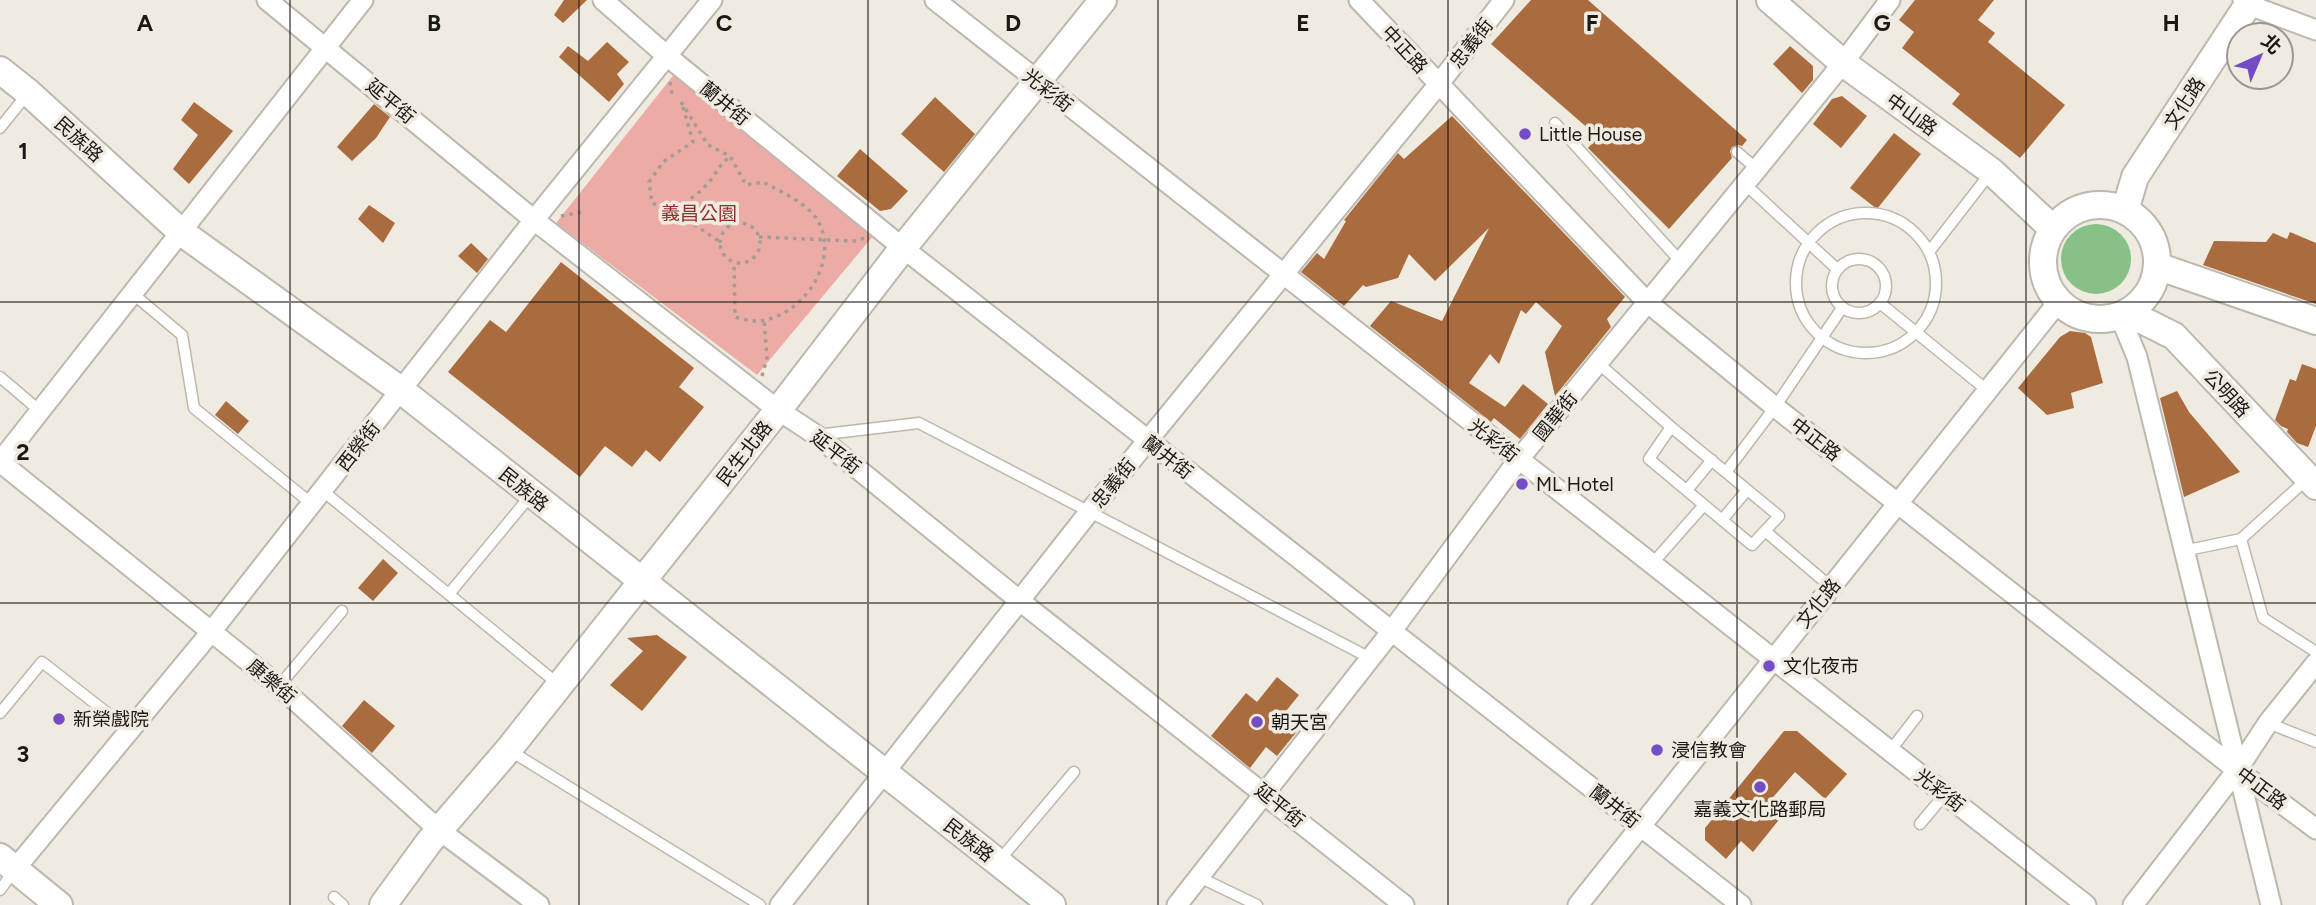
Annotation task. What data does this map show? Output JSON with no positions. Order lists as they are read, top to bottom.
{
  "streets": {
    "main road": [
      "文化路",
      "中山路",
      "民族路",
      "公明路",
      "民生北路"
    ],
    "street": [
      "忠義街",
      "中正路",
      "光彩街",
      "延平街",
      "蘭井街",
      "國華街",
      "西榮街",
      "康樂街"
    ]
  },
  "crossings": [
    ["忠義街", "中正路"],
    ["忠義街", "光彩街"],
    ["忠義街", "延平街"],
    ["忠義街", "蘭井街"],
    ["忠義街", "民族路"],
    ["中正路", "文化路"],
    ["中正路", "國華街"],
    ["光彩街", "文化路"],
    ["光彩街", "國華街"],
    ["光彩街", "民生北路"],
    ["延平街", "國華街"],
    ["延平街", "西榮街"],
    ["延平街", "民生北路"],
    ["蘭井街", "文化路"],
    ["蘭井街", "國華街"],
    ["蘭井街", "西榮街"],
    ["蘭井街", "民生北路"],
    ["文化路", "中山路"],
    ["文化路", "公明路"],
    ["中山路", "公明路"],
    ["中山路", "國華街"],
    ["民族路", "西榮街"],
    ["民族路", "民生北路"],
    ["西榮街", "康樂街"],
    ["民生北路", "康樂街"]
  ],
  "parks": ["義昌公園"],
  "places": [
    "Little House",
    "ML Hotel",
    "文化夜市",
    "新榮戲院",
    "朝天宮",
    "浸信教會",
    "嘉義文化路郵局"
  ],
  "north": "top right",
  "grid": {
    "columns": [
      "A",
      "B",
      "C",
      "D",
      "E",
      "F",
      "G",
      "H"
    ],
    "rows": ["1", "2", "3"]
  }
}
